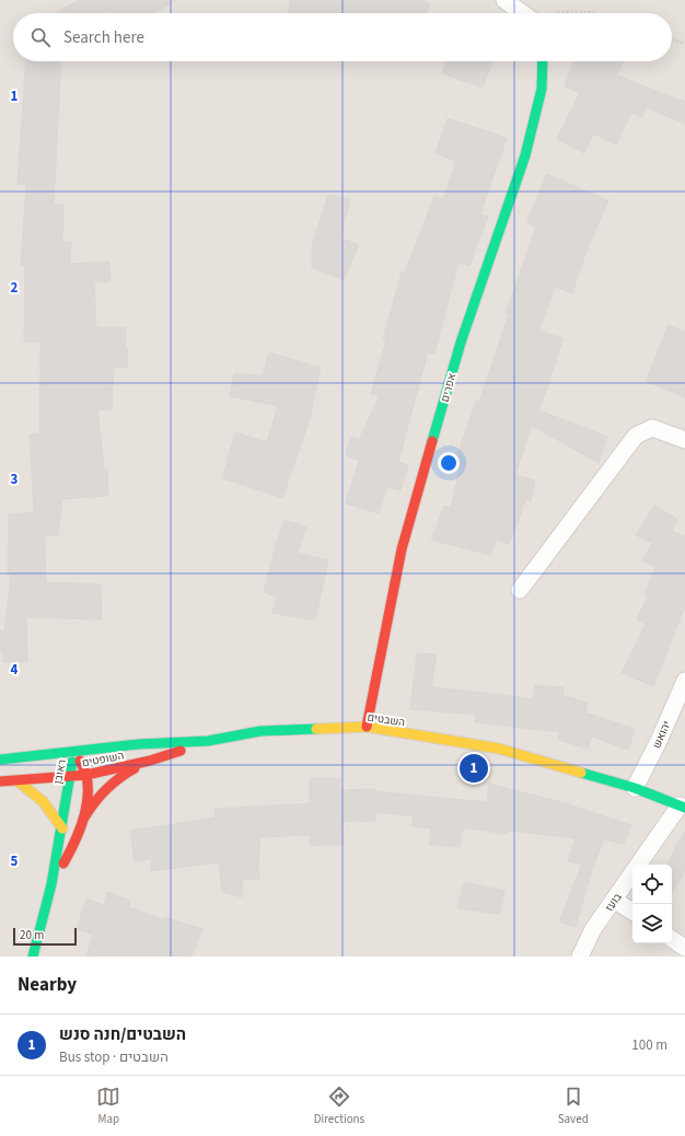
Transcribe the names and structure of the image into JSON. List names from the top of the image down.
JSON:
{
  "streets": {
    "street": [
      "אפרים",
      "השבטים",
      "יהואש",
      "השופטים",
      "ראובן",
      "בועז"
    ]
  },
  "crossings": [
    ["אפרים", "השבטים"],
    ["השבטים", "יהואש"],
    ["השבטים", "השופטים"],
    ["השבטים", "ראובן"],
    ["השבטים", "בועז"],
    ["השופטים", "ראובן"]
  ],
  "scale_bar": "20 m",
  "page": {
    "search": "Search here",
    "pins": "1",
    "scale": "20 m",
    "heading": "Nearby",
    "list": [
      {
        "mark": "1",
        "name": "השבטים/חנה סנש",
        "note": "Bus stop · השבטים",
        "value": "100 m"
      }
    ],
    "nav": ["Map", "Directions", "Saved"]
  },
  "grid": {
    "rows": [
      "1",
      "2",
      "3",
      "4",
      "5"
    ]
  }
}
